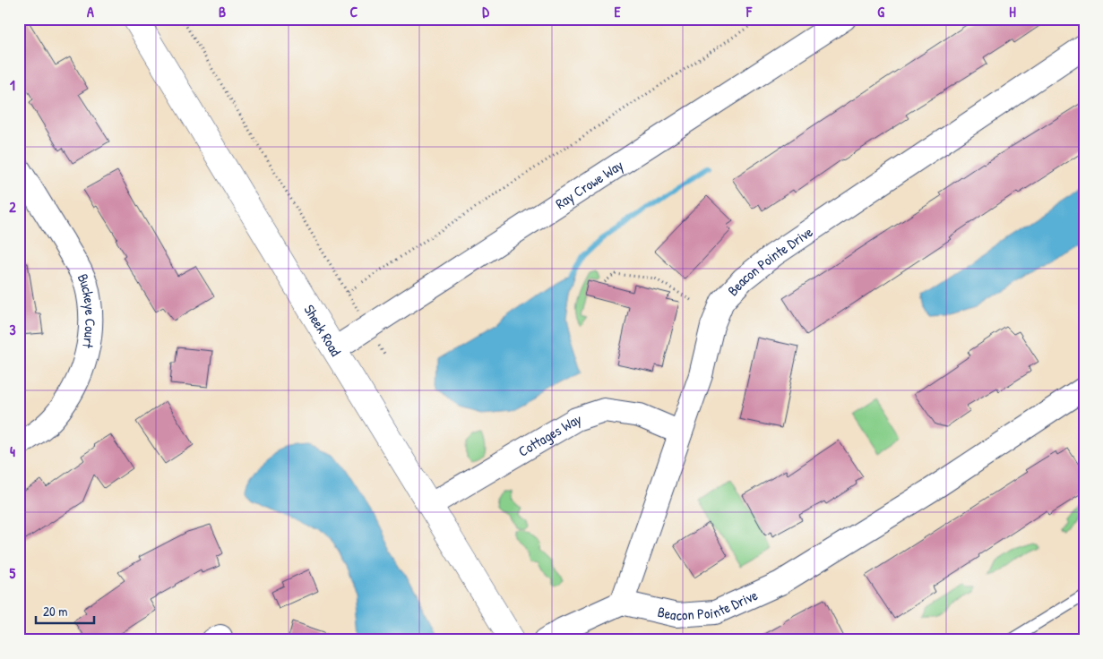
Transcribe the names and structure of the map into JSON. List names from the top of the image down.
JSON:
{
  "streets": {
    "street": [
      "Ray Crowe Way",
      "Beacon Pointe Drive",
      "Buckeye Court",
      "Sheek Road",
      "Cottages Way"
    ]
  },
  "crossings": [
    ["Ray Crowe Way", "Sheek Road"],
    ["Beacon Pointe Drive", "Cottages Way"],
    ["Sheek Road", "Cottages Way"]
  ],
  "scale_bar": "20 m",
  "grid": {
    "columns": [
      "A",
      "B",
      "C",
      "D",
      "E",
      "F",
      "G",
      "H"
    ],
    "rows": [
      "1",
      "2",
      "3",
      "4",
      "5"
    ]
  }
}
